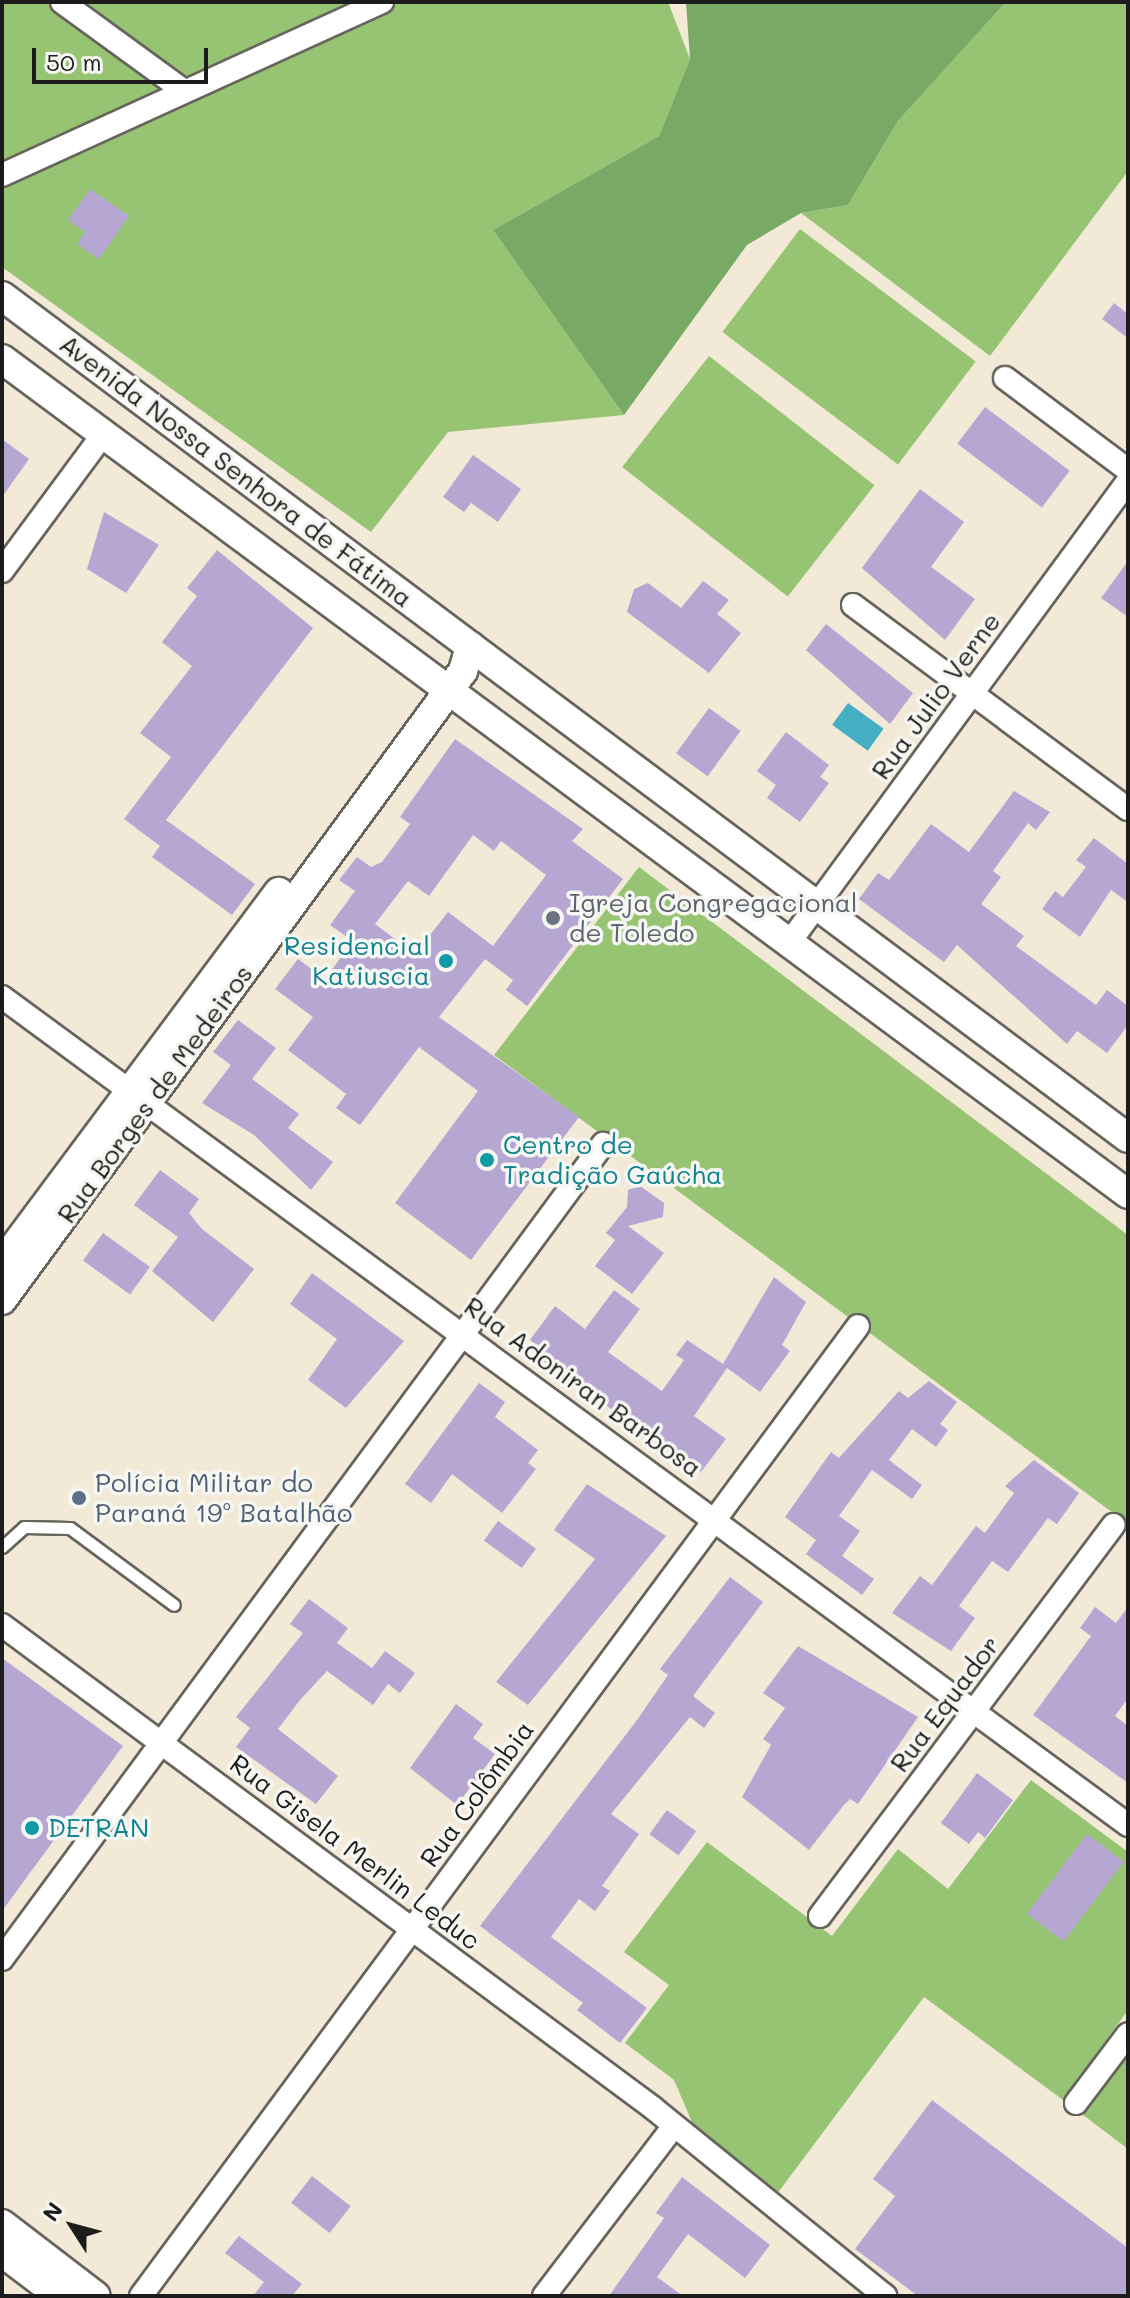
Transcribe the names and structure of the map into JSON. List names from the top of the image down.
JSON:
{
  "streets": {
    "street": [
      "Avenida Nossa Senhora de Fátima",
      "Rua Julio Verne",
      "Rua Borges de Medeiros",
      "Rua Adoniran Barbosa",
      "Rua Equador",
      "Rua Colômbia",
      "Rua Gisela Merlin Leduc"
    ]
  },
  "crossings": [
    ["Avenida Nossa Senhora de Fátima", "Rua Julio Verne"],
    ["Avenida Nossa Senhora de Fátima", "Rua Borges de Medeiros"],
    ["Rua Borges de Medeiros", "Rua Adoniran Barbosa"],
    ["Rua Adoniran Barbosa", "Rua Equador"],
    ["Rua Adoniran Barbosa", "Rua Colômbia"],
    ["Rua Colômbia", "Rua Gisela Merlin Leduc"]
  ],
  "places": [
    "Igreja Congregacional de Toledo",
    "Residencial Katiuscia",
    "Centro de Tradição Gaúcha",
    "Polícia Militar do Paraná 19º Batalhão",
    "DETRAN"
  ],
  "scale_bar": "50 m",
  "north": "top left"
}
